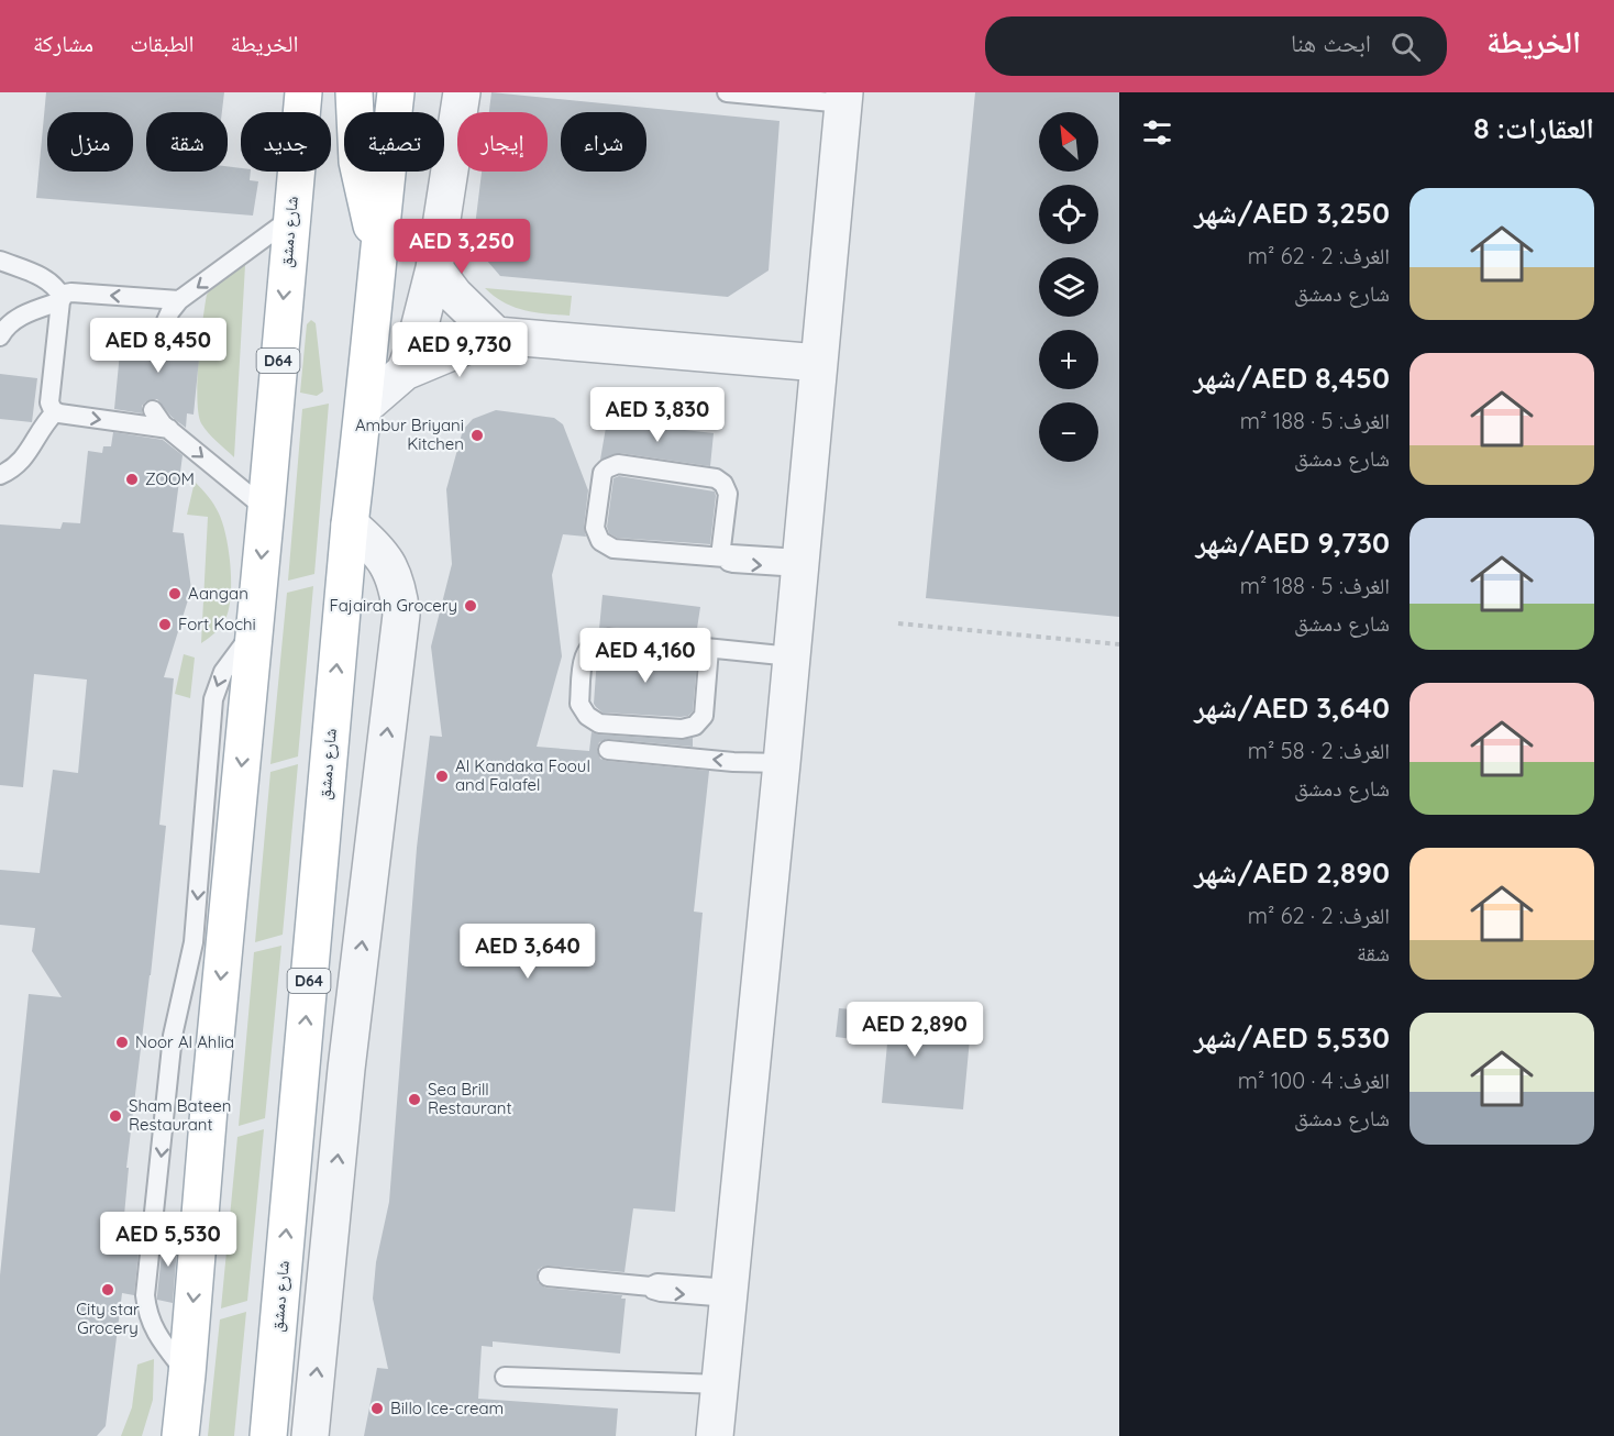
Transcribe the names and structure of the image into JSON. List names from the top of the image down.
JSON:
{
  "streets": {
    "main road": ["شارع دمشق", "D64"]
  },
  "places": [
    "Ambur Briyani Kitchen",
    "ZOOM",
    "Aangan",
    "Fajairah Grocery",
    "Fort Kochi",
    "Al Kandaka Fooul and Falafel",
    "Noor Al Ahlia",
    "Sea Brill Restaurant",
    "Sham Bateen Restaurant",
    "City star Grocery",
    "Billo Ice-cream"
  ],
  "north": "top left",
  "page": {
    "header": "الخريطة",
    "search": "ابحث هنا",
    "nav": ["الخريطة", "الطبقات", "مشاركة"],
    "heading": "العقارات: 8",
    "map_buttons": ["+", "−"],
    "chip": [
      "شراء",
      "إيجار",
      "تصفية",
      "جديد",
      "شقة",
      "منزل"
    ],
    "list": [
      {
        "name": "AED 3,250/شهر",
        "note": "الغرف: 2 · 62 m² · شارع دمشق"
      },
      {
        "name": "AED 8,450/شهر",
        "note": "الغرف: 5 · 188 m² · شارع دمشق"
      },
      {
        "name": "AED 9,730/شهر",
        "note": "الغرف: 5 · 188 m² · شارع دمشق"
      },
      {
        "name": "AED 3,640/شهر",
        "note": "الغرف: 2 · 58 m² · شارع دمشق"
      },
      {
        "name": "AED 2,890/شهر",
        "note": "الغرف: 2 · 62 m² · شقة"
      },
      {
        "name": "AED 5,530/شهر",
        "note": "الغرف: 4 · 100 m² · شارع دمشق"
      }
    ],
    "price": [
      "AED 3,250",
      "AED 8,450",
      "AED 9,730",
      "AED 3,830",
      "AED 4,160",
      "AED 3,640",
      "AED 2,890",
      "AED 5,530"
    ]
  }
}
